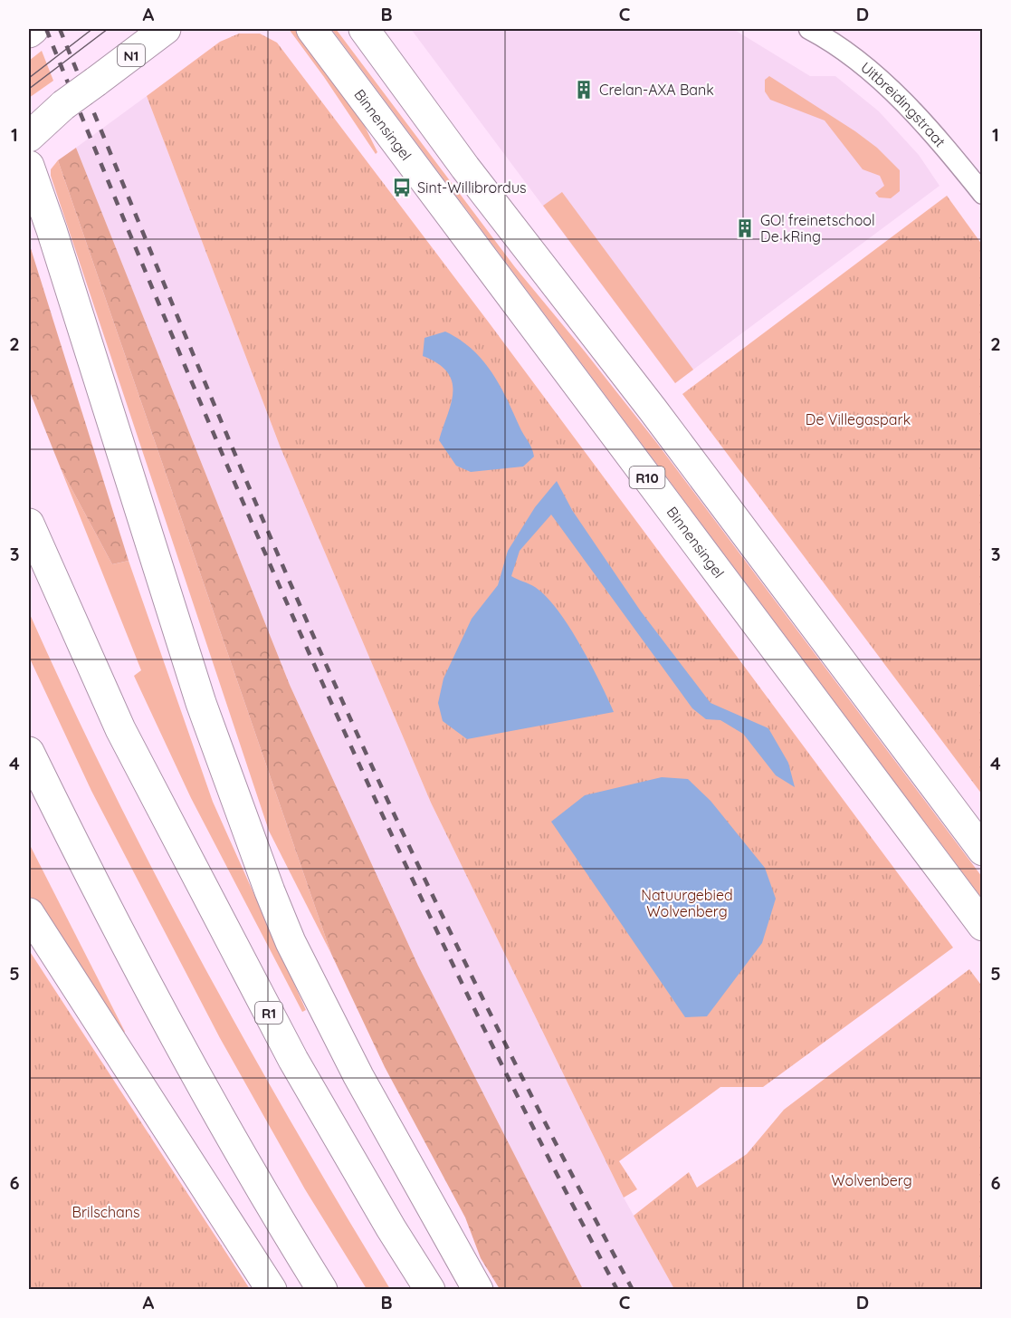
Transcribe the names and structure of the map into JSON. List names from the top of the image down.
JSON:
{
  "streets": {
    "main road": [
      "N1",
      "Binnensingel",
      "R10",
      "R1"
    ],
    "street": ["Uitbreidingstraat"]
  },
  "parks": [
    "De Villegaspark",
    "Natuurgebied Wolvenberg",
    "Wolvenberg",
    "Brilschans"
  ],
  "places": {
    "building": ["Crelan-AXA Bank", "GO! freinetschool De kRing"],
    "bus stop": ["Sint-Willibrordus"]
  },
  "grid": {
    "columns": [
      "A",
      "B",
      "C",
      "D"
    ],
    "rows": [
      "1",
      "2",
      "3",
      "4",
      "5",
      "6"
    ]
  }
}
